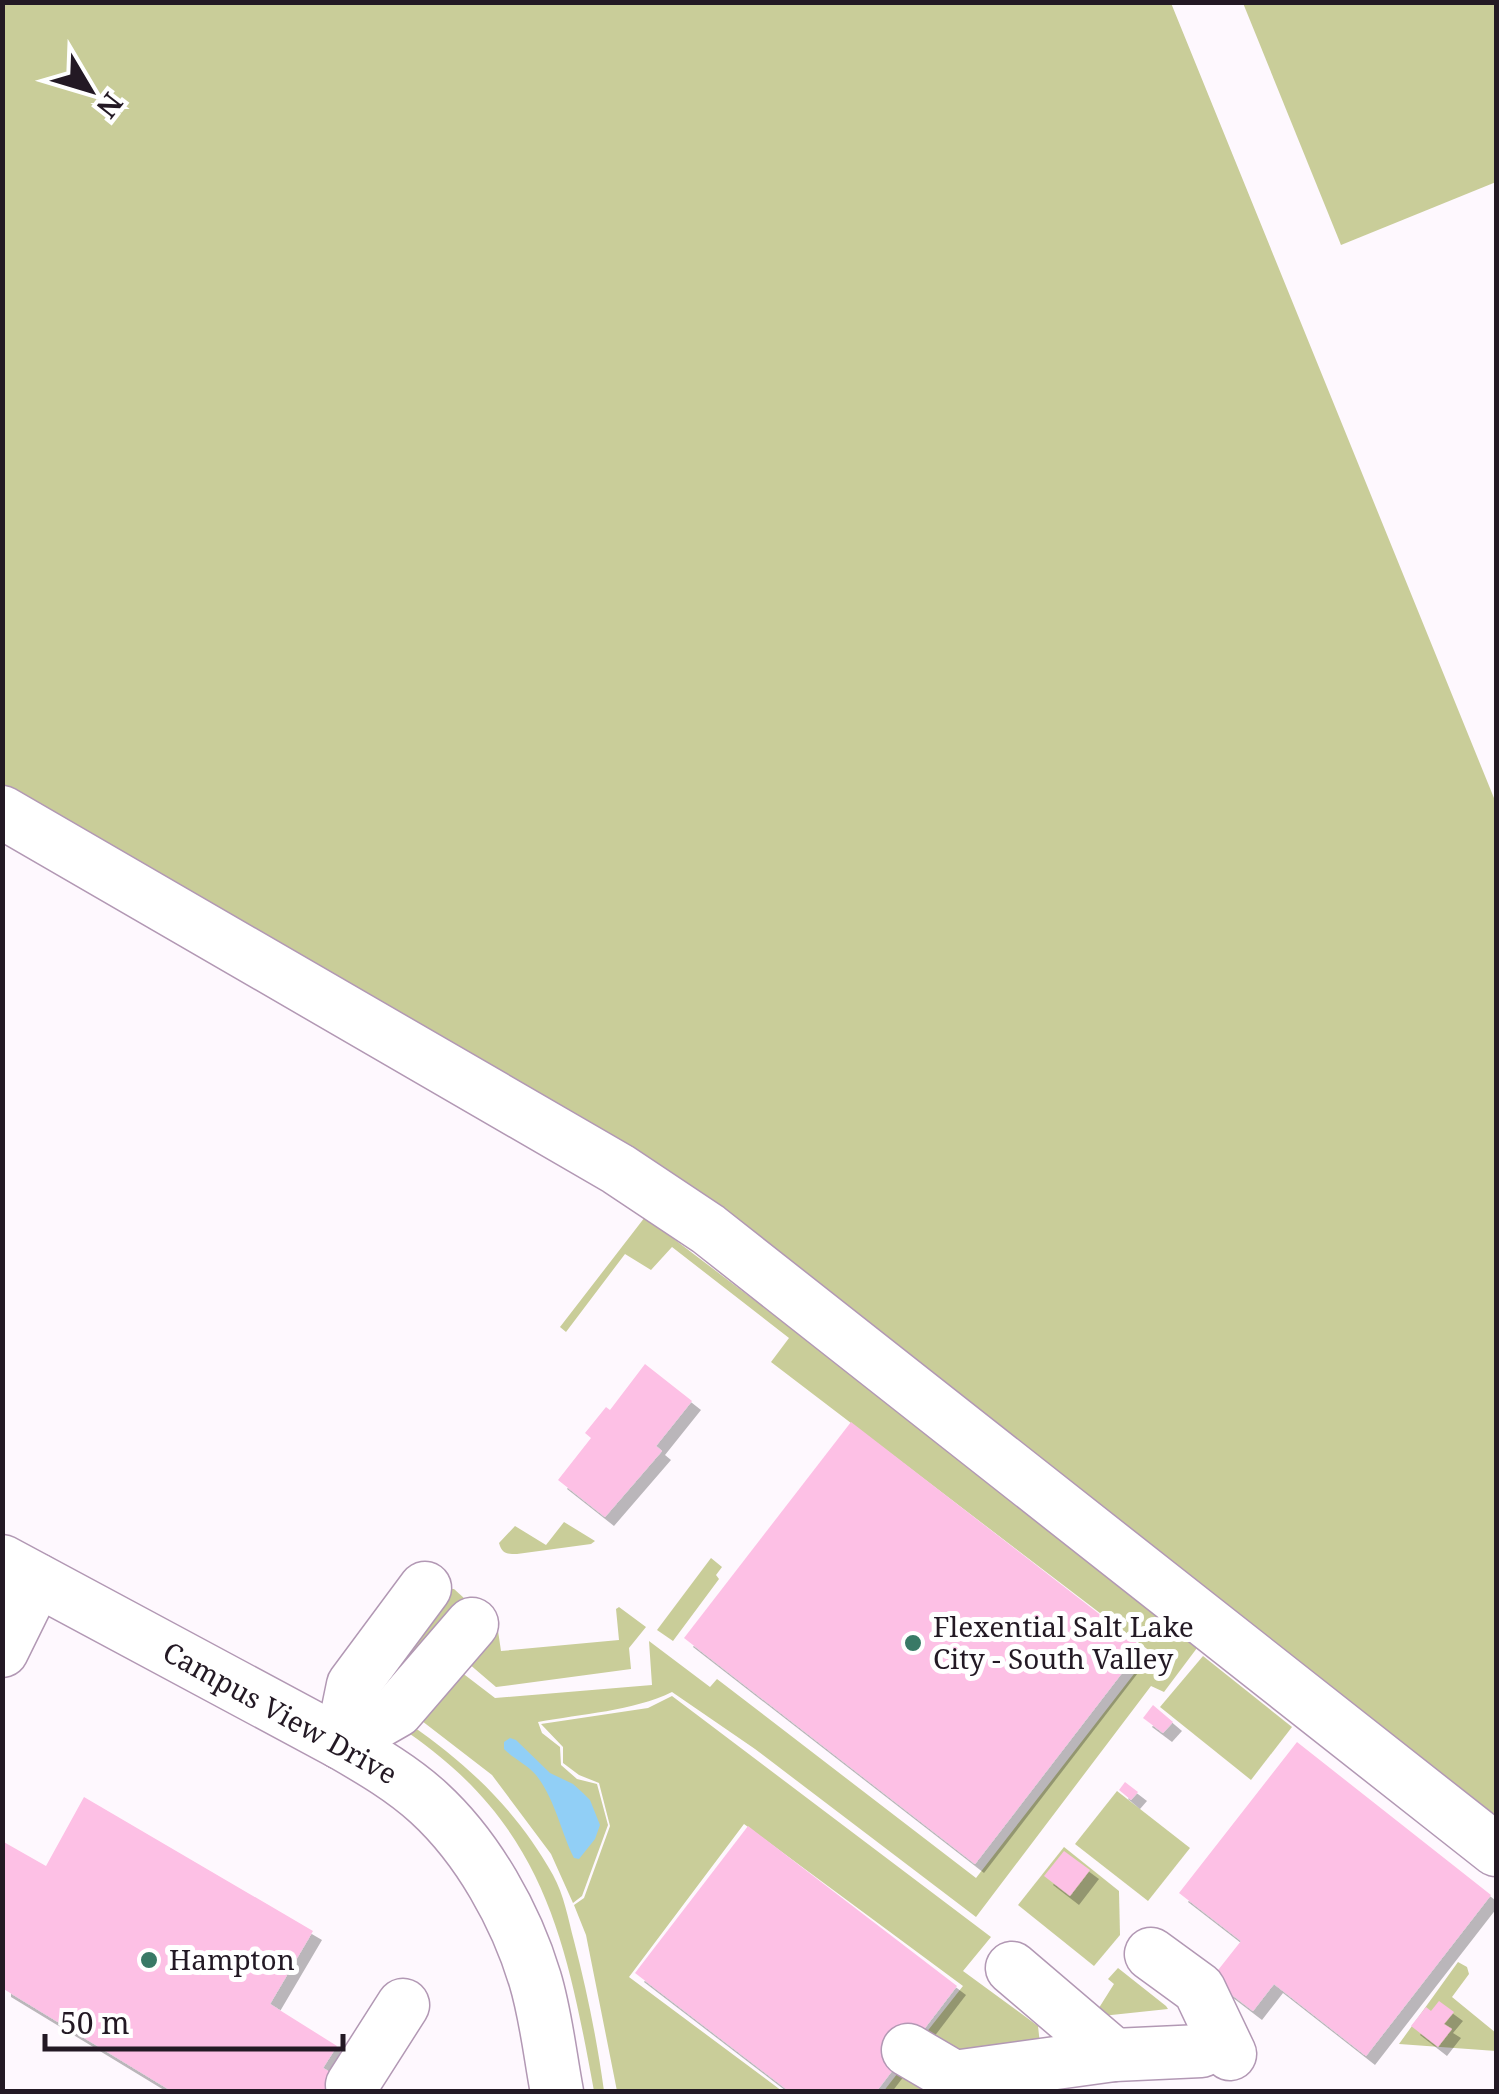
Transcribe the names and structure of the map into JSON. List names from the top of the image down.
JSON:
{
  "streets": {
    "street": ["Campus View Drive"]
  },
  "places": ["Flexential Salt Lake City - South Valley", "Hampton"],
  "scale_bar": "50 m",
  "north": "bottom right"
}
